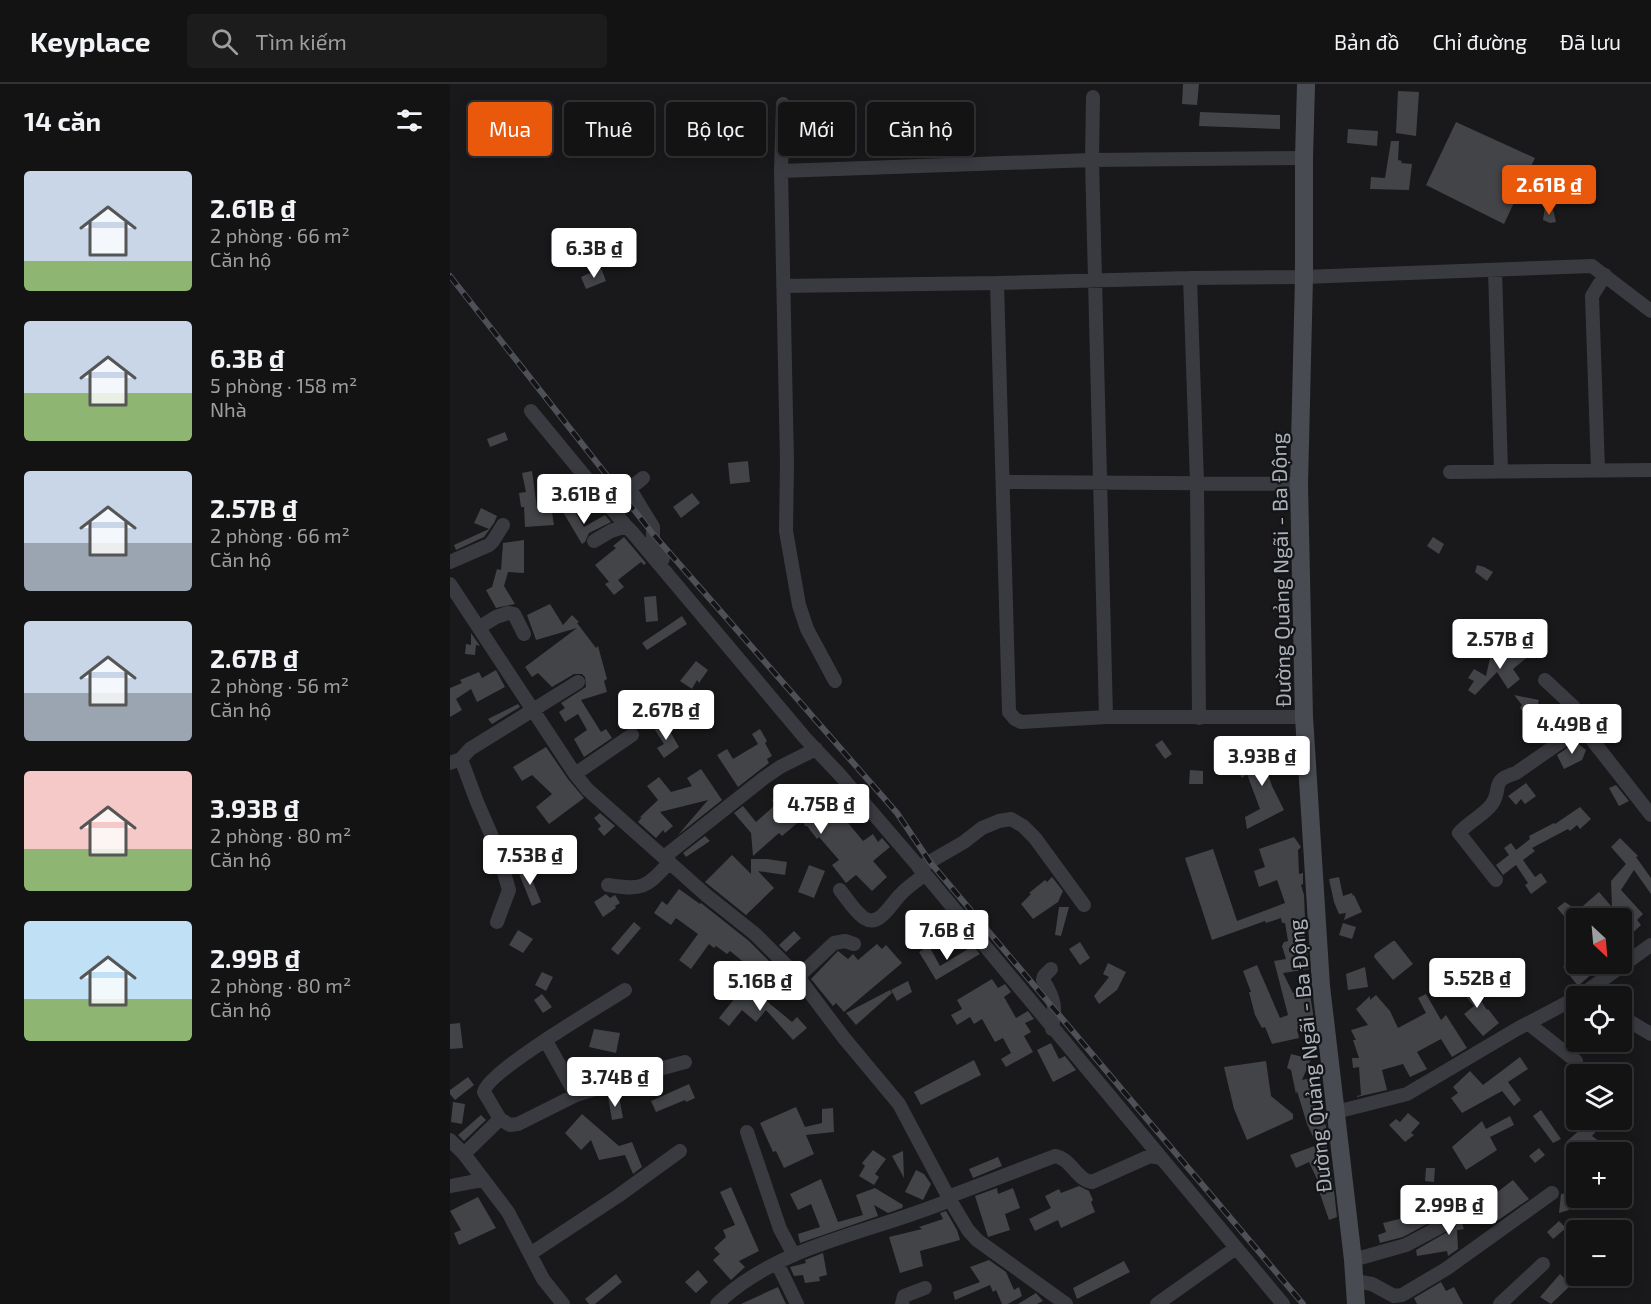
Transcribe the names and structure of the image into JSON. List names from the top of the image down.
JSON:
{
  "streets": {
    "main road": ["Đường Quảng Ngãi - Ba Động"]
  },
  "north": "bottom right",
  "page": {
    "header": "Keyplace",
    "search": "Tìm kiếm",
    "nav": ["Bản đồ", "Chỉ đường", "Đã lưu"],
    "heading": "14 căn",
    "chip": [
      "Mua",
      "Thuê",
      "Bộ lọc",
      "Mới",
      "Căn hộ"
    ],
    "list": [
      {
        "name": "2.61B ₫",
        "note": "2 phòng · 66 m² · Căn hộ"
      },
      {
        "name": "6.3B ₫",
        "note": "5 phòng · 158 m² · Nhà"
      },
      {
        "name": "2.57B ₫",
        "note": "2 phòng · 66 m² · Căn hộ"
      },
      {
        "name": "2.67B ₫",
        "note": "2 phòng · 56 m² · Căn hộ"
      },
      {
        "name": "3.93B ₫",
        "note": "2 phòng · 80 m² · Căn hộ"
      },
      {
        "name": "2.99B ₫",
        "note": "2 phòng · 80 m² · Căn hộ"
      }
    ],
    "price": [
      "2.61B ₫",
      "6.3B ₫",
      "3.61B ₫",
      "2.57B ₫",
      "2.67B ₫",
      "4.49B ₫",
      "3.93B ₫",
      "4.75B ₫",
      "7.53B ₫",
      "7.6B ₫",
      "5.52B ₫",
      "5.16B ₫",
      "3.74B ₫",
      "2.99B ₫"
    ],
    "map_buttons": ["+", "−"]
  }
}
